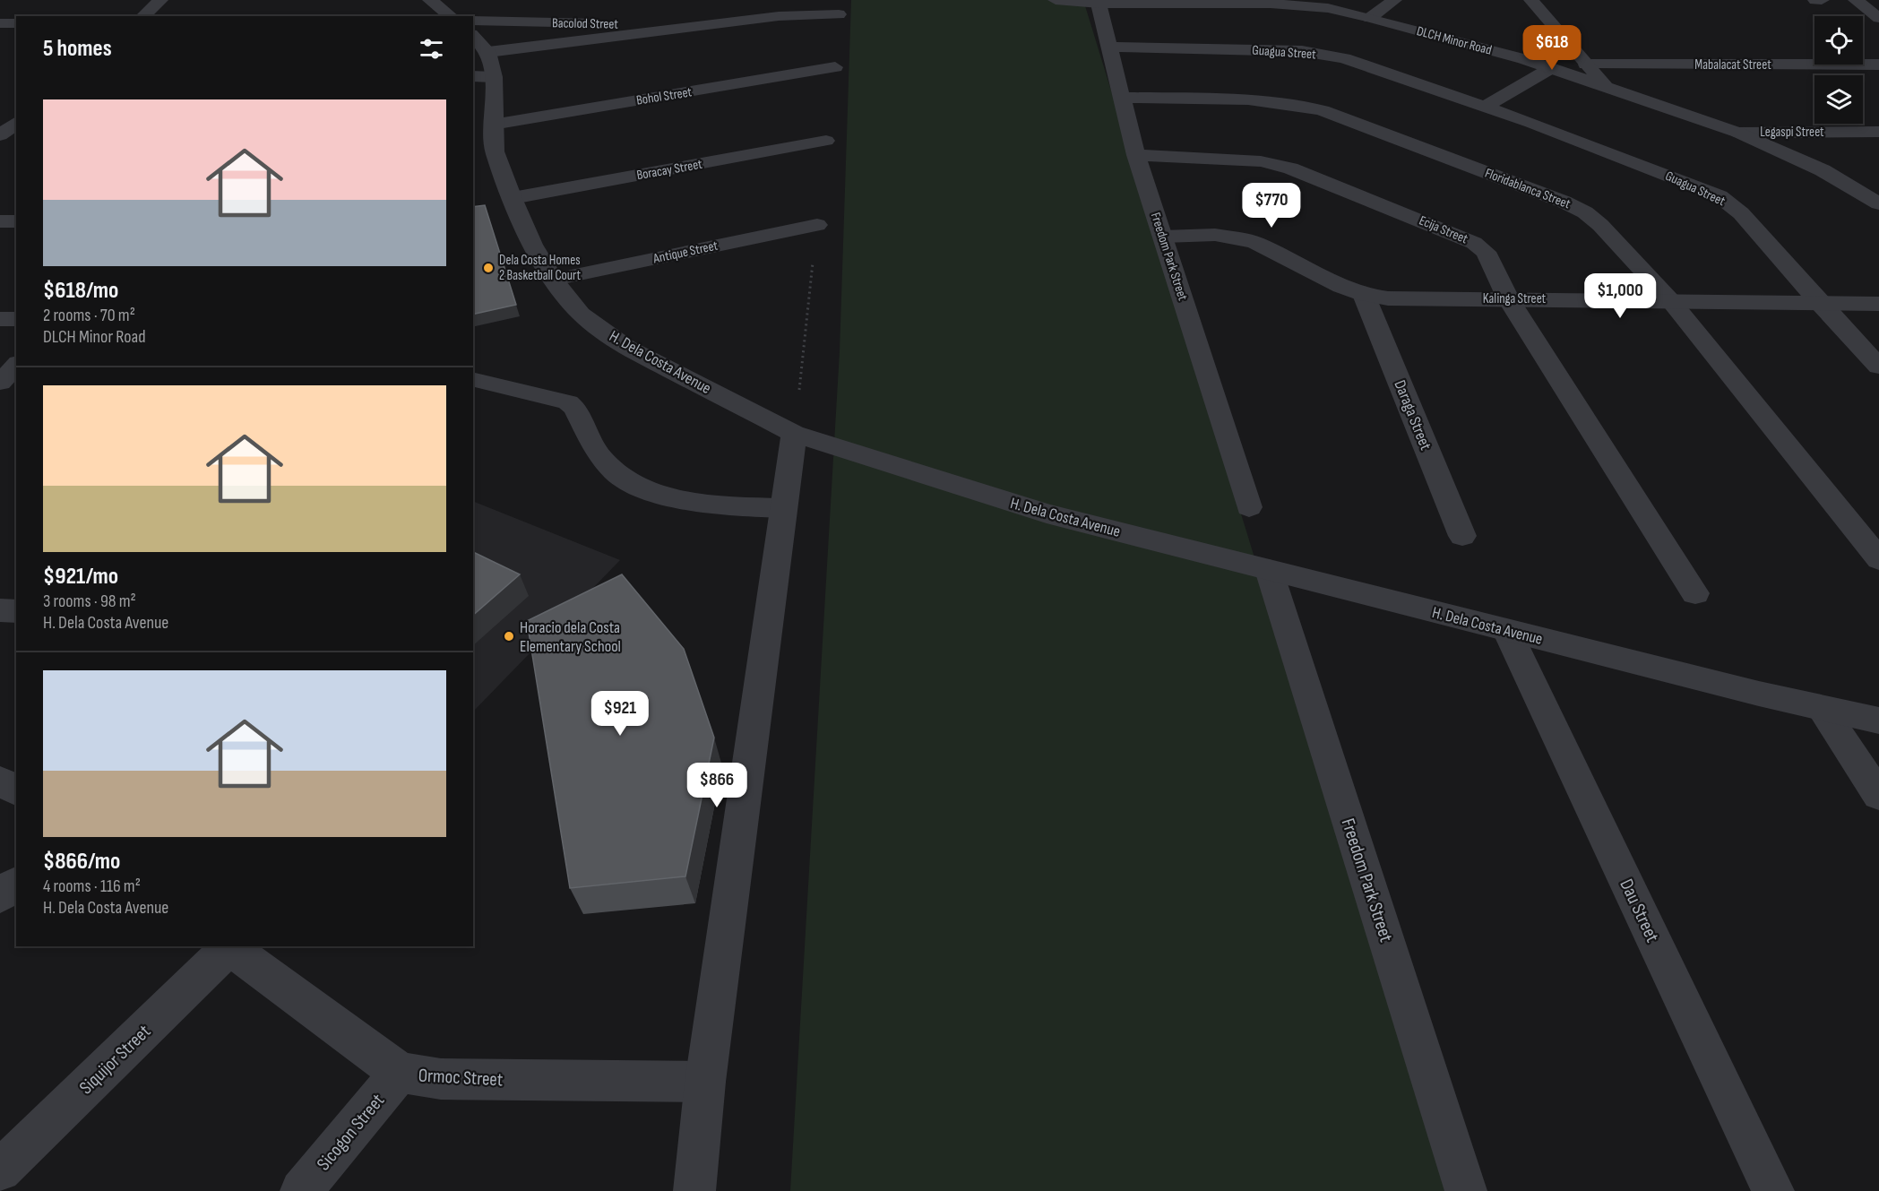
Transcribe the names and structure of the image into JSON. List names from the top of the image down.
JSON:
{
  "streets": {
    "street": [
      "Bacolod Street",
      "DLCH Minor Road",
      "Guagua Street",
      "Mabalacat Street",
      "Bohol Street",
      "Legaspi Street",
      "Boracay Street",
      "Floridablanca Street",
      "Ecija Street",
      "Antique Street",
      "Freedom Park Street",
      "Kalinga Street",
      "H. Dela Costa Avenue",
      "Daraga Street",
      "Dau Street",
      "Siquijor Street",
      "Ormoc Street",
      "Sicogon Street"
    ]
  },
  "crossings": [
    ["Bacolod Street", "H. Dela Costa Avenue"],
    ["DLCH Minor Road", "Legaspi Street"],
    ["DLCH Minor Road", "Freedom Park Street"],
    ["Guagua Street", "Freedom Park Street"],
    ["Guagua Street", "Kalinga Street"],
    ["Bohol Street", "H. Dela Costa Avenue"],
    ["Boracay Street", "H. Dela Costa Avenue"],
    ["Floridablanca Street", "Freedom Park Street"],
    ["Floridablanca Street", "Kalinga Street"],
    ["Ecija Street", "Freedom Park Street"],
    ["Ecija Street", "Kalinga Street"],
    ["Antique Street", "H. Dela Costa Avenue"],
    ["Freedom Park Street", "Kalinga Street"],
    ["Freedom Park Street", "H. Dela Costa Avenue"],
    ["Kalinga Street", "Daraga Street"],
    ["H. Dela Costa Avenue", "Dau Street"],
    ["Siquijor Street", "Ormoc Street"],
    ["Ormoc Street", "Sicogon Street"]
  ],
  "places": ["Dela Costa Homes 2 Basketball Court", "Horacio dela Costa Elementary School"],
  "page": {
    "heading": "5 homes",
    "price": [
      "$618",
      "$770",
      "$1,000",
      "$921",
      "$866"
    ],
    "list": [
      {
        "name": "$618/mo",
        "note": "2 rooms · 70 m² · DLCH Minor Road"
      },
      {
        "name": "$921/mo",
        "note": "3 rooms · 98 m² · H. Dela Costa Avenue"
      },
      {
        "name": "$866/mo",
        "note": "4 rooms · 116 m² · H. Dela Costa Avenue"
      }
    ]
  }
}
